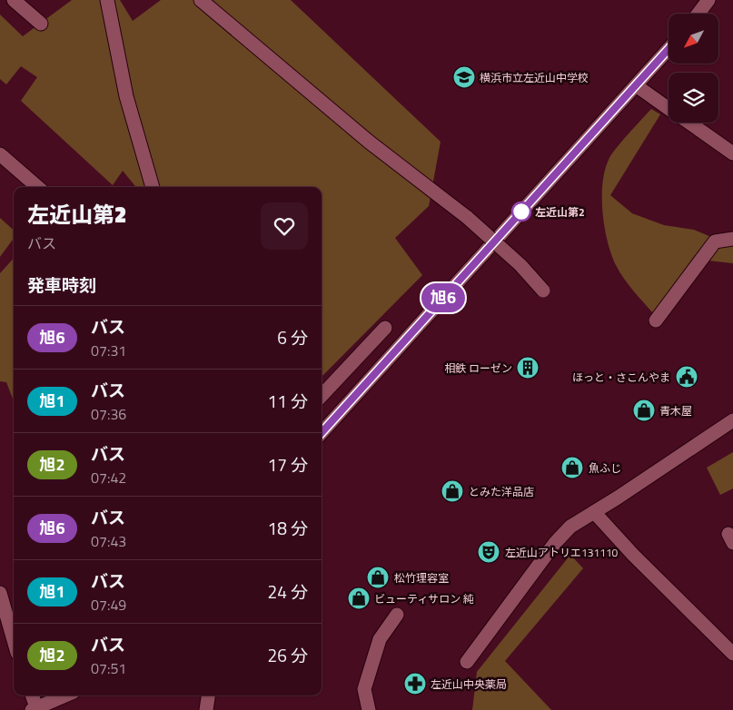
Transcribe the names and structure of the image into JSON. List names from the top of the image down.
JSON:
{
  "places": {
    "school or university": ["横浜市立左近山中学校"],
    "other": ["左近山第2"],
    "building": ["相鉄 ローゼン"],
    "public building": ["ほっと・さこんやま"],
    "shop": [
      "青木屋",
      "魚ふじ",
      "とみた洋品店",
      "松竹理容室",
      "ビューティサロン 純"
    ],
    "theatre": ["左近山アトリエ131110"],
    "pharmacy": ["左近山中央薬局"]
  },
  "lines": ["bus line 旭6"],
  "north": "bottom left",
  "page": {
    "on_map": "旭6",
    "heading": [
      ["左近山第2", "バス"],
      "発車時刻"
    ],
    "list": [
      {
        "mark": "旭6",
        "name": "バス",
        "note": "07:31",
        "value": "6 分"
      },
      {
        "mark": "旭1",
        "name": "バス",
        "note": "07:36",
        "value": "11 分"
      },
      {
        "mark": "旭2",
        "name": "バス",
        "note": "07:42",
        "value": "17 分"
      },
      {
        "mark": "旭6",
        "name": "バス",
        "note": "07:43",
        "value": "18 分"
      },
      {
        "mark": "旭1",
        "name": "バス",
        "note": "07:49",
        "value": "24 分"
      },
      {
        "mark": "旭2",
        "name": "バス",
        "note": "07:51",
        "value": "26 分"
      }
    ]
  }
}
